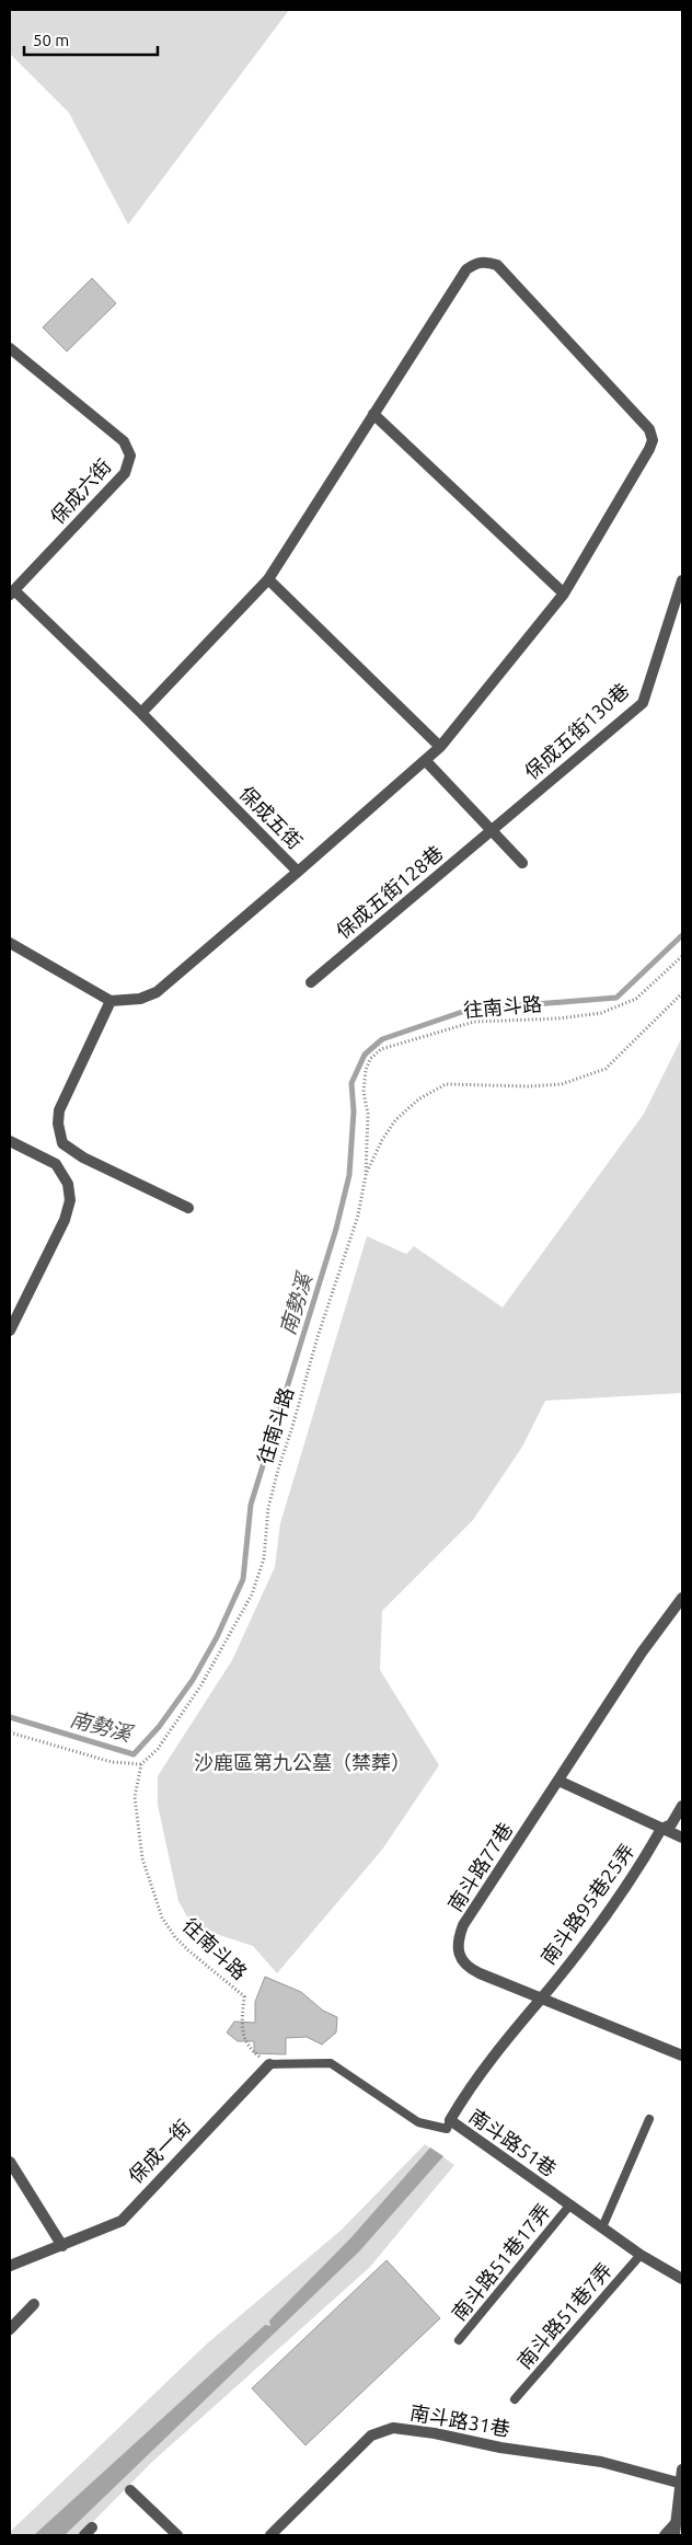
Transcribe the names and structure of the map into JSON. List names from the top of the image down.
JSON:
{
  "streets": {
    "street": [
      "保成六街",
      "保成五街130巷",
      "保成五街",
      "保成五街128巷",
      "南斗路77巷",
      "南斗路95巷25弄",
      "南斗路51巷",
      "保成一街",
      "南斗路31巷"
    ],
    "lane": ["南斗路51巷17弄", "南斗路51巷7弄"],
    "path": ["往南斗路"]
  },
  "crossings": [
    ["保成六街", "保成五街"],
    ["保成五街130巷", "保成五街128巷"],
    ["往南斗路", "保成一街"],
    ["南斗路77巷", "南斗路95巷25弄"],
    ["南斗路77巷", "南斗路51巷"],
    ["南斗路95巷25弄", "南斗路51巷"],
    ["南斗路51巷", "南斗路51巷17弄"],
    ["南斗路51巷", "南斗路51巷7弄"]
  ],
  "water": ["南勢溪"],
  "parks": ["沙鹿區第九公墓（禁葬）"],
  "scale_bar": "50 m"
}
